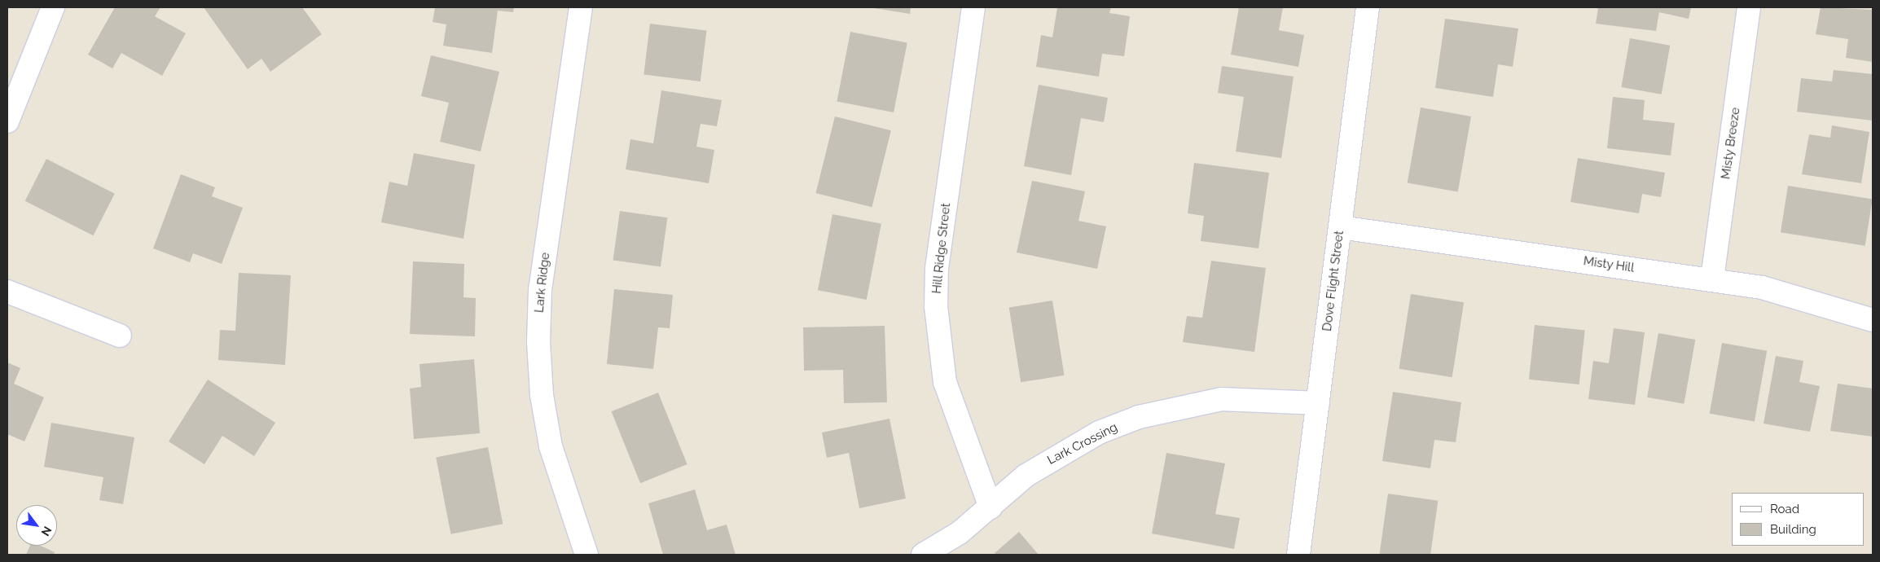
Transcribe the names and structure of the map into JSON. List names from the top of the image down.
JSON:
{
  "streets": {
    "street": [
      "Misty Breeze",
      "Hill Ridge Street",
      "Misty Hill",
      "Dove Flight Street",
      "Lark Ridge",
      "Lark Crossing"
    ]
  },
  "crossings": [
    ["Misty Breeze", "Misty Hill"],
    ["Hill Ridge Street", "Lark Crossing"],
    ["Misty Hill", "Dove Flight Street"],
    ["Dove Flight Street", "Lark Crossing"]
  ],
  "legend": ["Road", "Building"],
  "north": "bottom right"
}
